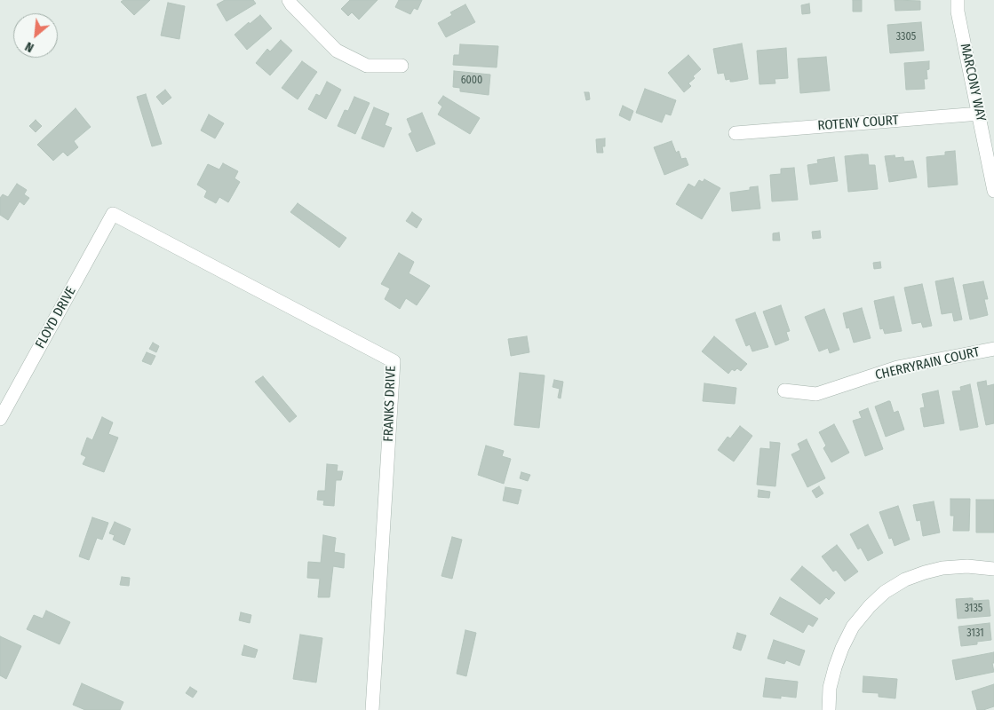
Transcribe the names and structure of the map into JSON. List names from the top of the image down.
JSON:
{
  "streets": {
    "street": [
      "MARCONY WAY",
      "ROTENY COURT",
      "FLOYD DRIVE",
      "CHERRYRAIN COURT",
      "FRANKS DRIVE"
    ]
  },
  "crossings": [
    ["MARCONY WAY", "ROTENY COURT"],
    ["FLOYD DRIVE", "FRANKS DRIVE"]
  ],
  "house_numbers": [
    "3305",
    "6000",
    "3135",
    "3131"
  ],
  "north": "bottom left"
}
